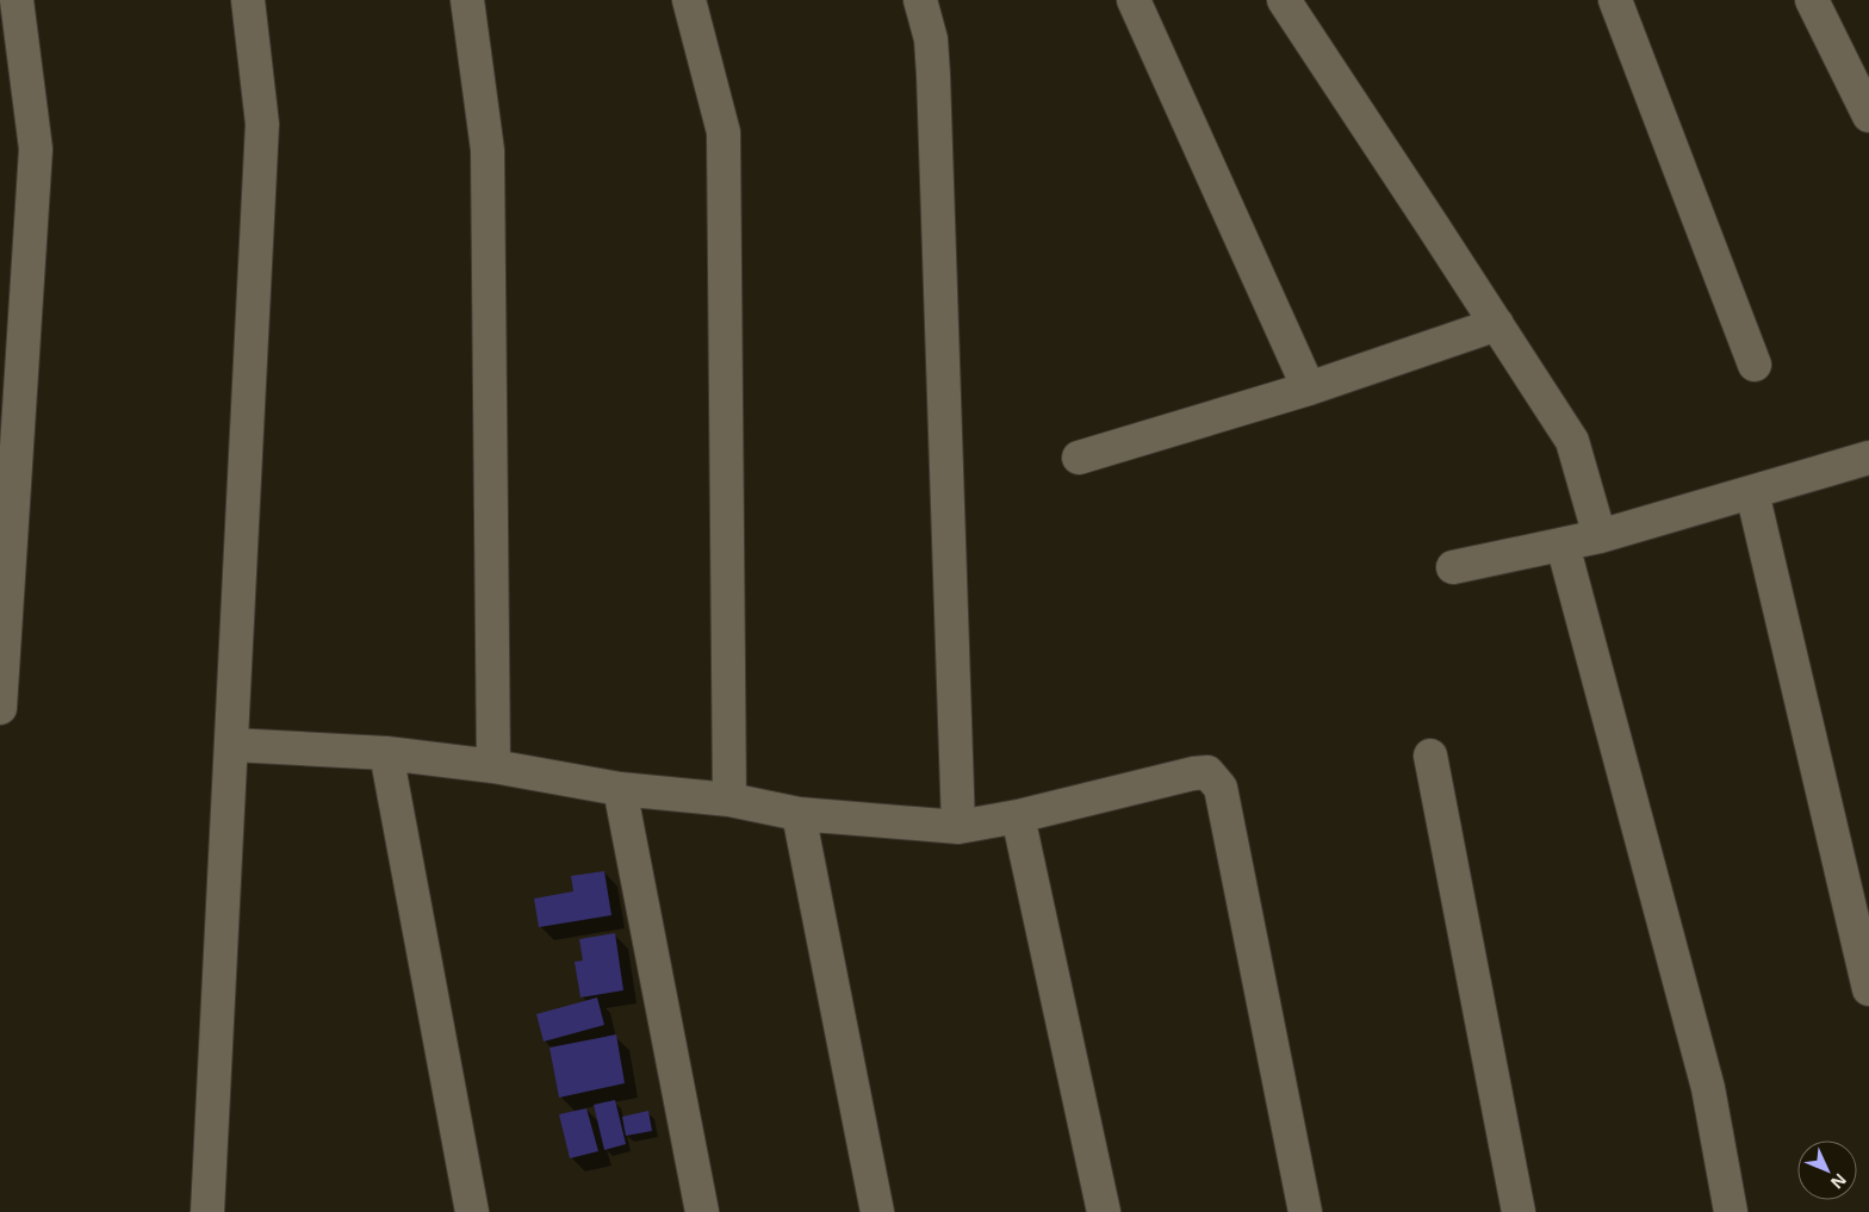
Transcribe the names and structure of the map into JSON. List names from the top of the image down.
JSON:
{
  "north": "bottom right"
}
